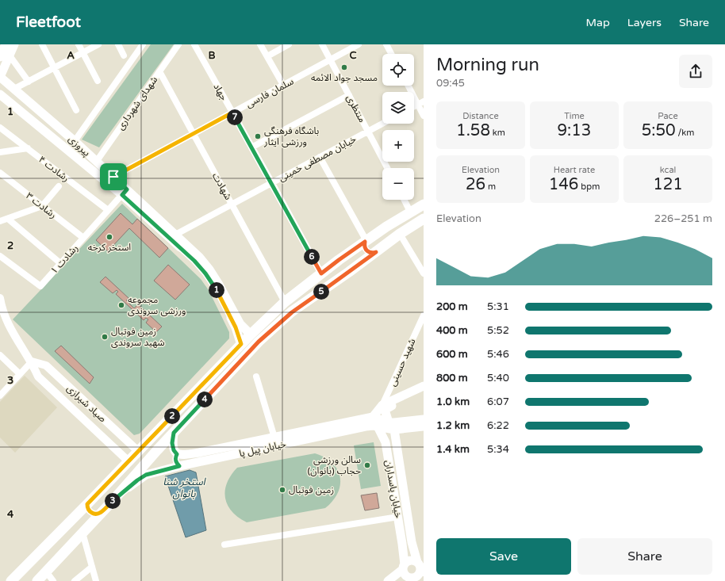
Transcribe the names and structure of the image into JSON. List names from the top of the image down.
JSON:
{
  "streets": {
    "main road": ["پیروزی", "خیابان پیل پا", "خیابان پاسداران"],
    "street": [
      "جهاد",
      "سلمان فارسی",
      "شهدای شهرداری",
      "منتظری",
      "خیابان مصطفی خمینی",
      "رشادت ۴",
      "شهادت",
      "رشادت ۳",
      "رشادت ۱",
      "شهید حسینی",
      "صیاد شیرازی"
    ]
  },
  "crossings": [
    ["جهاد", "سلمان فارسی"],
    ["جهاد", "خیابان مصطفی خمینی"],
    ["سلمان فارسی", "منتظری"],
    ["سلمان فارسی", "پیروزی"],
    ["سلمان فارسی", "شهادت"],
    ["شهدای شهرداری", "پیروزی"],
    ["شهدای شهرداری", "شهادت"],
    ["منتظری", "خیابان مصطفی خمینی"],
    ["پیروزی", "خیابان مصطفی خمینی"],
    ["پیروزی", "رشادت ۱"],
    ["خیابان مصطفی خمینی", "شهادت"],
    ["رشادت ۴", "رشادت ۱"],
    ["رشادت ۳", "رشادت ۱"],
    ["شهید حسینی", "خیابان پاسداران"],
    ["خیابان پیل پا", "خیابان پاسداران"]
  ],
  "water": ["استخر شنا بانوان"],
  "places": [
    "مسجد جواد الائمه",
    "باشگاه فرهنگی ورزشی ایثار",
    "استخر کرخه",
    "مجموعه ورزشی سروندی",
    "زمین فوتبال شهید سروندی",
    "سالن ورزشی حجاب (بانوان)",
    "زمین فوتبال"
  ],
  "page": {
    "header": "Fleetfoot",
    "nav": ["Map", "Layers", "Share"],
    "heading": ["Morning run", "09:45"],
    "map_buttons": ["+", "−"],
    "stats": [
      ["Distance", "1.58 km"],
      ["Time", "9:13"],
      ["Pace", "5:50 /km"],
      ["Elevation", "26 m"],
      ["Heart rate", "146 bpm"],
      ["kcal", "121"]
    ],
    "pins": [
      "7",
      "6",
      "1",
      "5",
      "4",
      "2",
      "3"
    ],
    "chart": ["Elevation", "226–251 m"],
    "list": [
      {
        "name": "200 m",
        "note": "5:31"
      },
      {
        "name": "400 m",
        "note": "5:52"
      },
      {
        "name": "600 m",
        "note": "5:46"
      },
      {
        "name": "800 m",
        "note": "5:40"
      },
      {
        "name": "1.0 km",
        "note": "6:07"
      },
      {
        "name": "1.2 km",
        "note": "6:22"
      },
      {
        "name": "1.4 km",
        "note": "5:34"
      }
    ],
    "buttons": ["Save", "Share"]
  },
  "grid": {
    "columns": ["A", "B", "C"],
    "rows": [
      "1",
      "2",
      "3",
      "4"
    ]
  }
}
